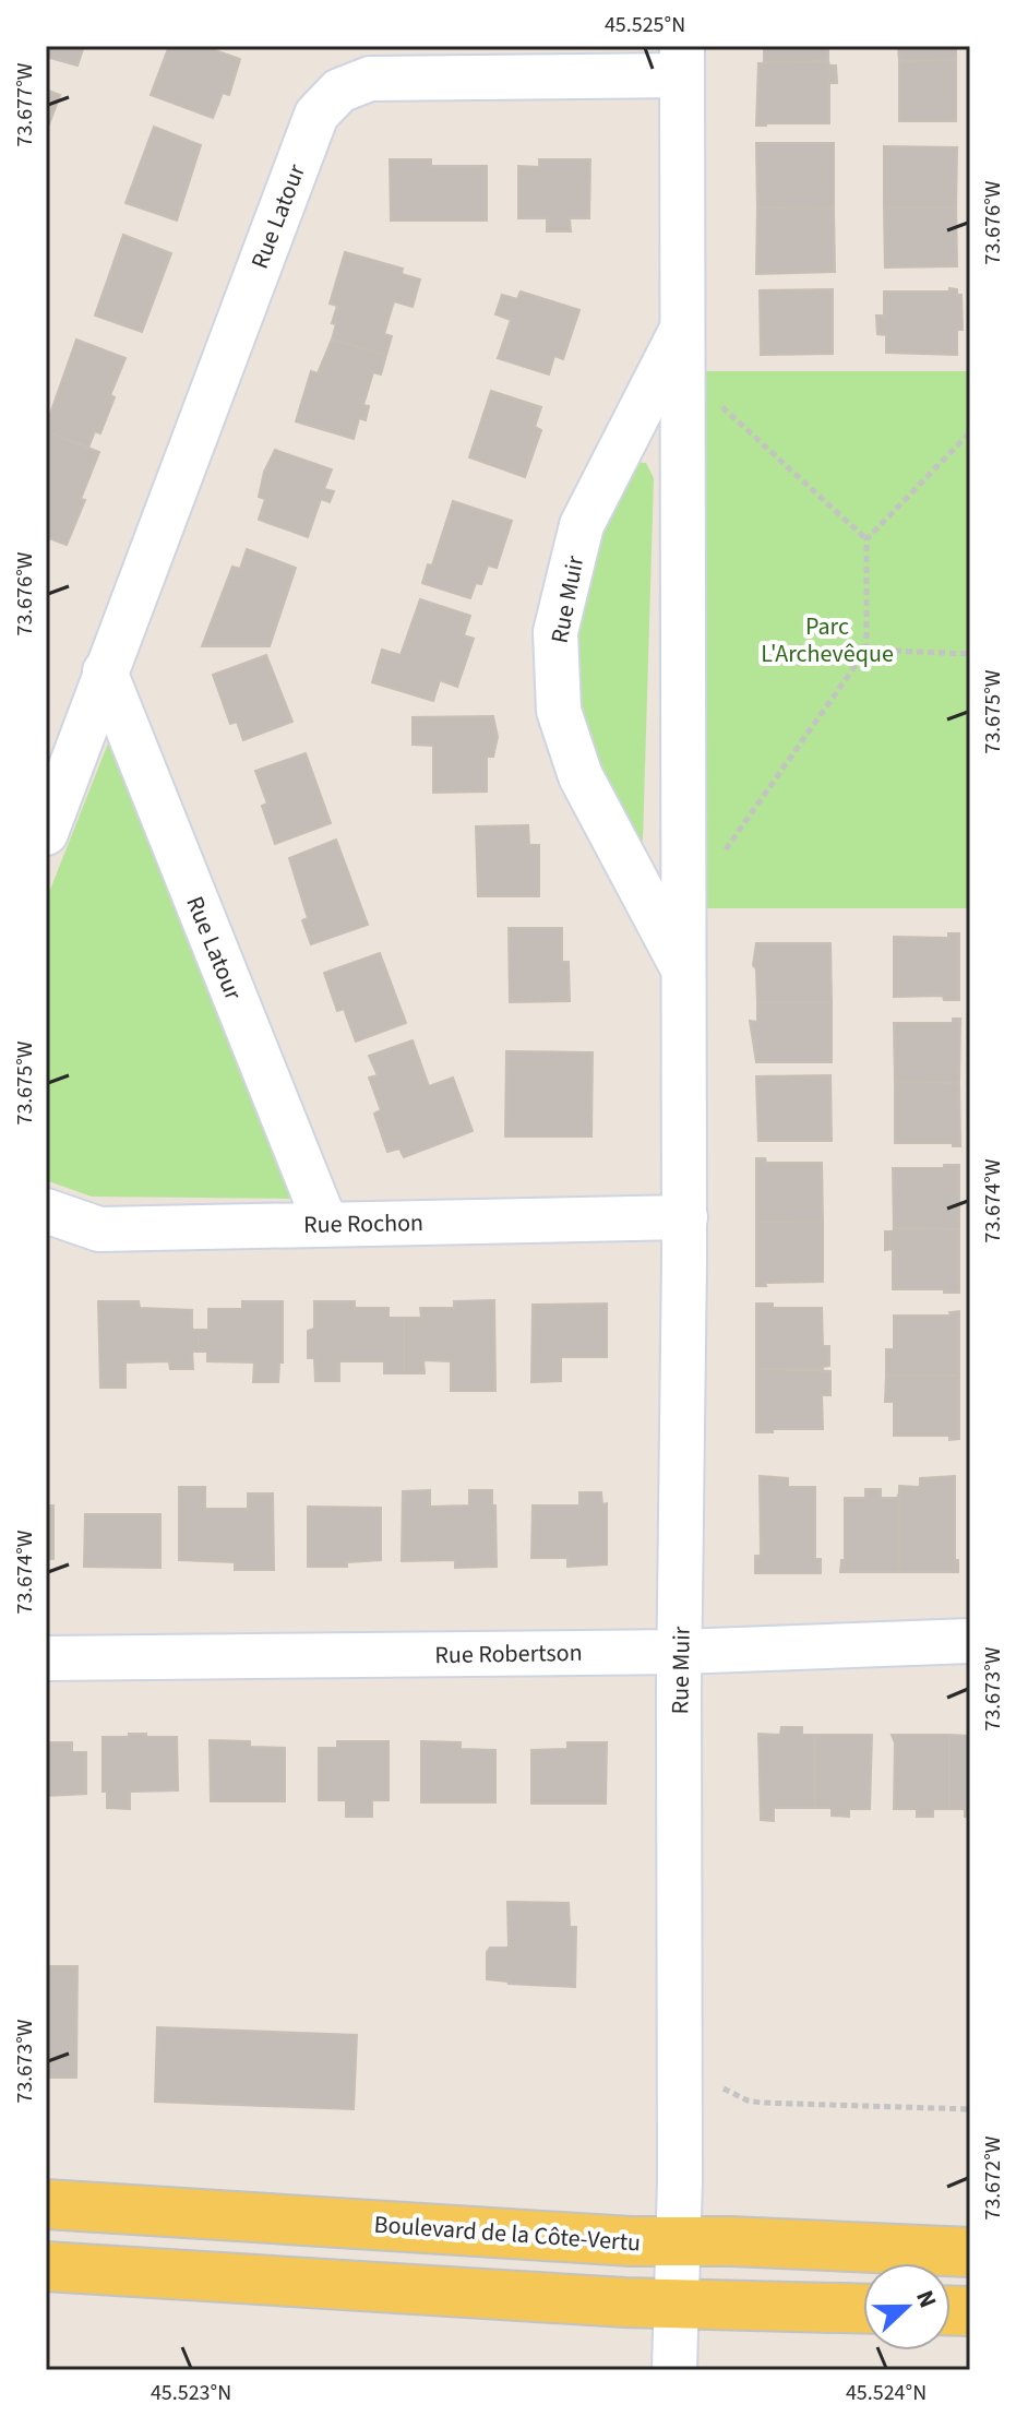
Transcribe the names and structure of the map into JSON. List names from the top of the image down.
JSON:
{
  "streets": {
    "main road": ["Boulevard de la Côte-Vertu"],
    "street": [
      "Rue Latour",
      "Rue Muir",
      "Rue Rochon",
      "Rue Robertson"
    ]
  },
  "crossings": [
    ["Rue Latour", "Rue Muir"],
    ["Rue Latour", "Rue Rochon"],
    ["Rue Muir", "Rue Rochon"],
    ["Rue Muir", "Rue Robertson"],
    ["Rue Muir", "Boulevard de la Côte-Vertu"]
  ],
  "parks": ["Parc L'Archevêque"],
  "north": "right",
  "coordinates": [
    "45.525°N",
    "73.677°W",
    "73.676°W",
    "73.675°W",
    "73.674°W",
    "73.673°W",
    "73.672°W",
    "45.523°N",
    "45.524°N"
  ]
}
